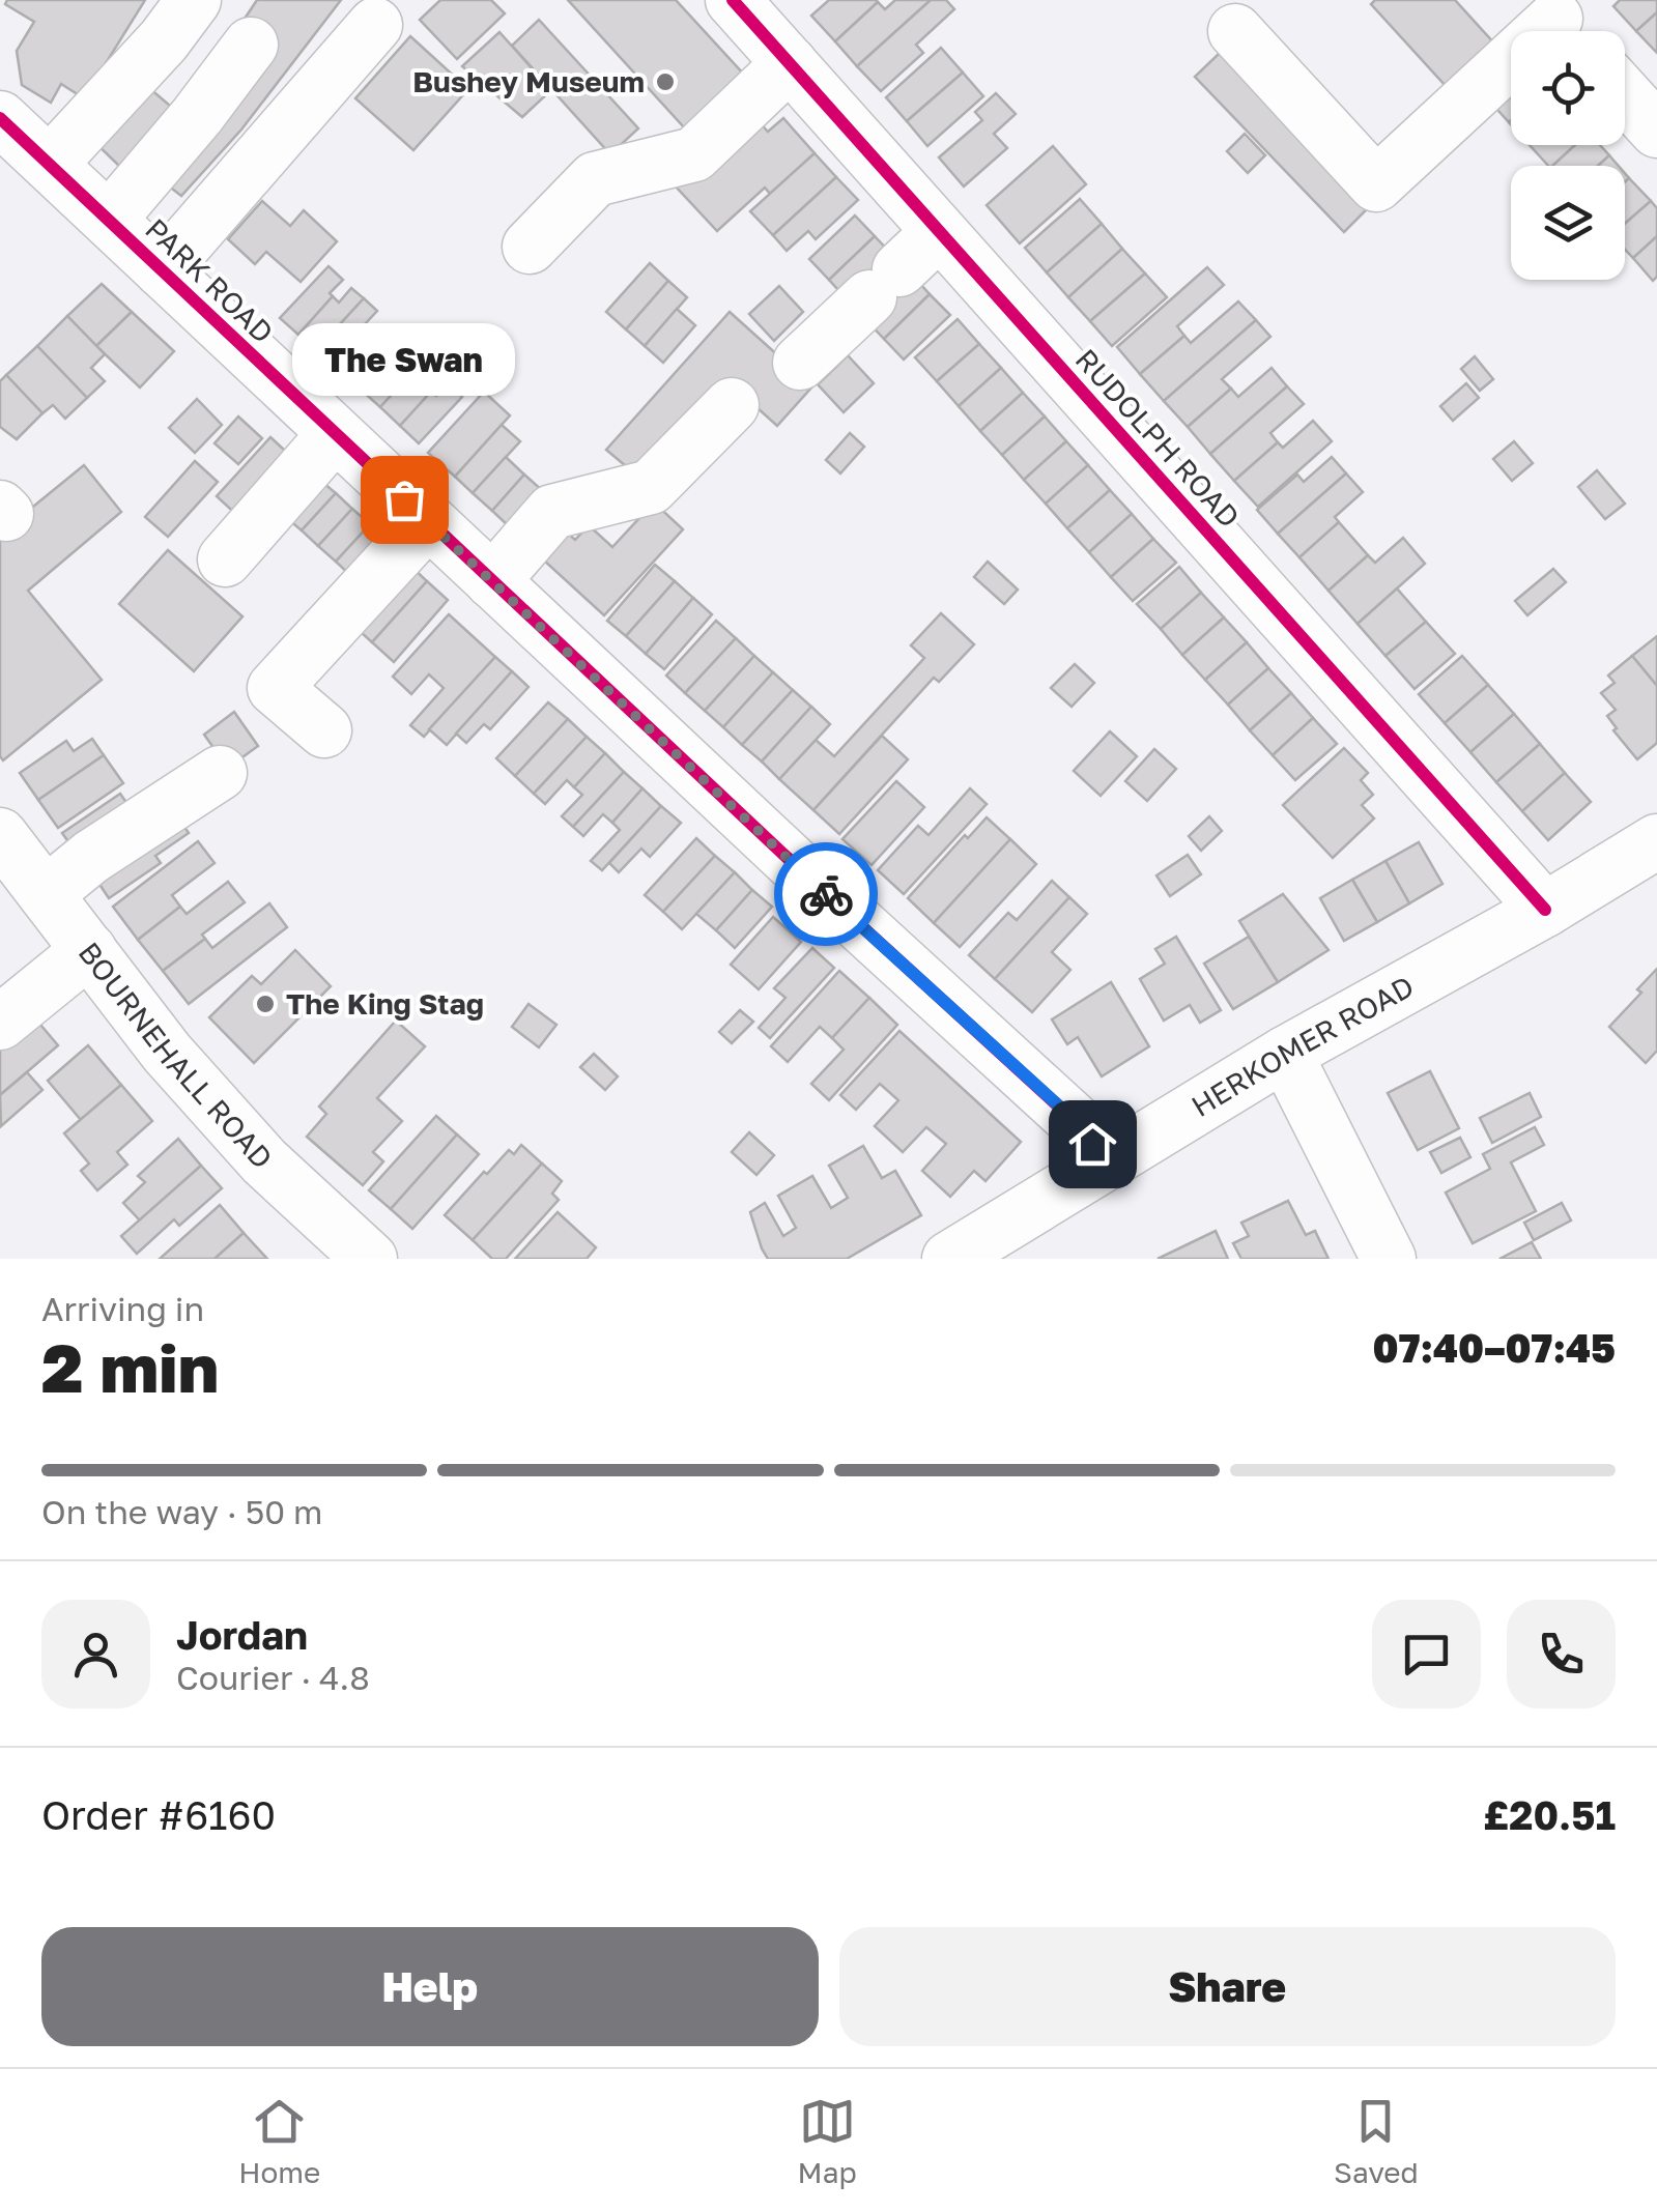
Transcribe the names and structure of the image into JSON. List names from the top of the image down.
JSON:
{
  "streets": {
    "street": [
      "PARK ROAD",
      "RUDOLPH ROAD",
      "HERKOMER ROAD",
      "BOURNEHALL ROAD"
    ]
  },
  "crossings": [
    ["PARK ROAD", "HERKOMER ROAD"],
    ["RUDOLPH ROAD", "HERKOMER ROAD"]
  ],
  "places": ["Bushey Museum", "The Swan", "The King Stag"],
  "page": {
    "bubble": "The Swan",
    "heading": ["2 min", "Arriving in", "07:40–07:45"],
    "panel": [
      "Jordan",
      "Courier · 4.8",
      "Order #6160",
      "£20.51"
    ],
    "bar": "On the way · 50 m",
    "buttons": ["Help", "Share"],
    "tabs": ["Home", "Map", "Saved"]
  }
}
